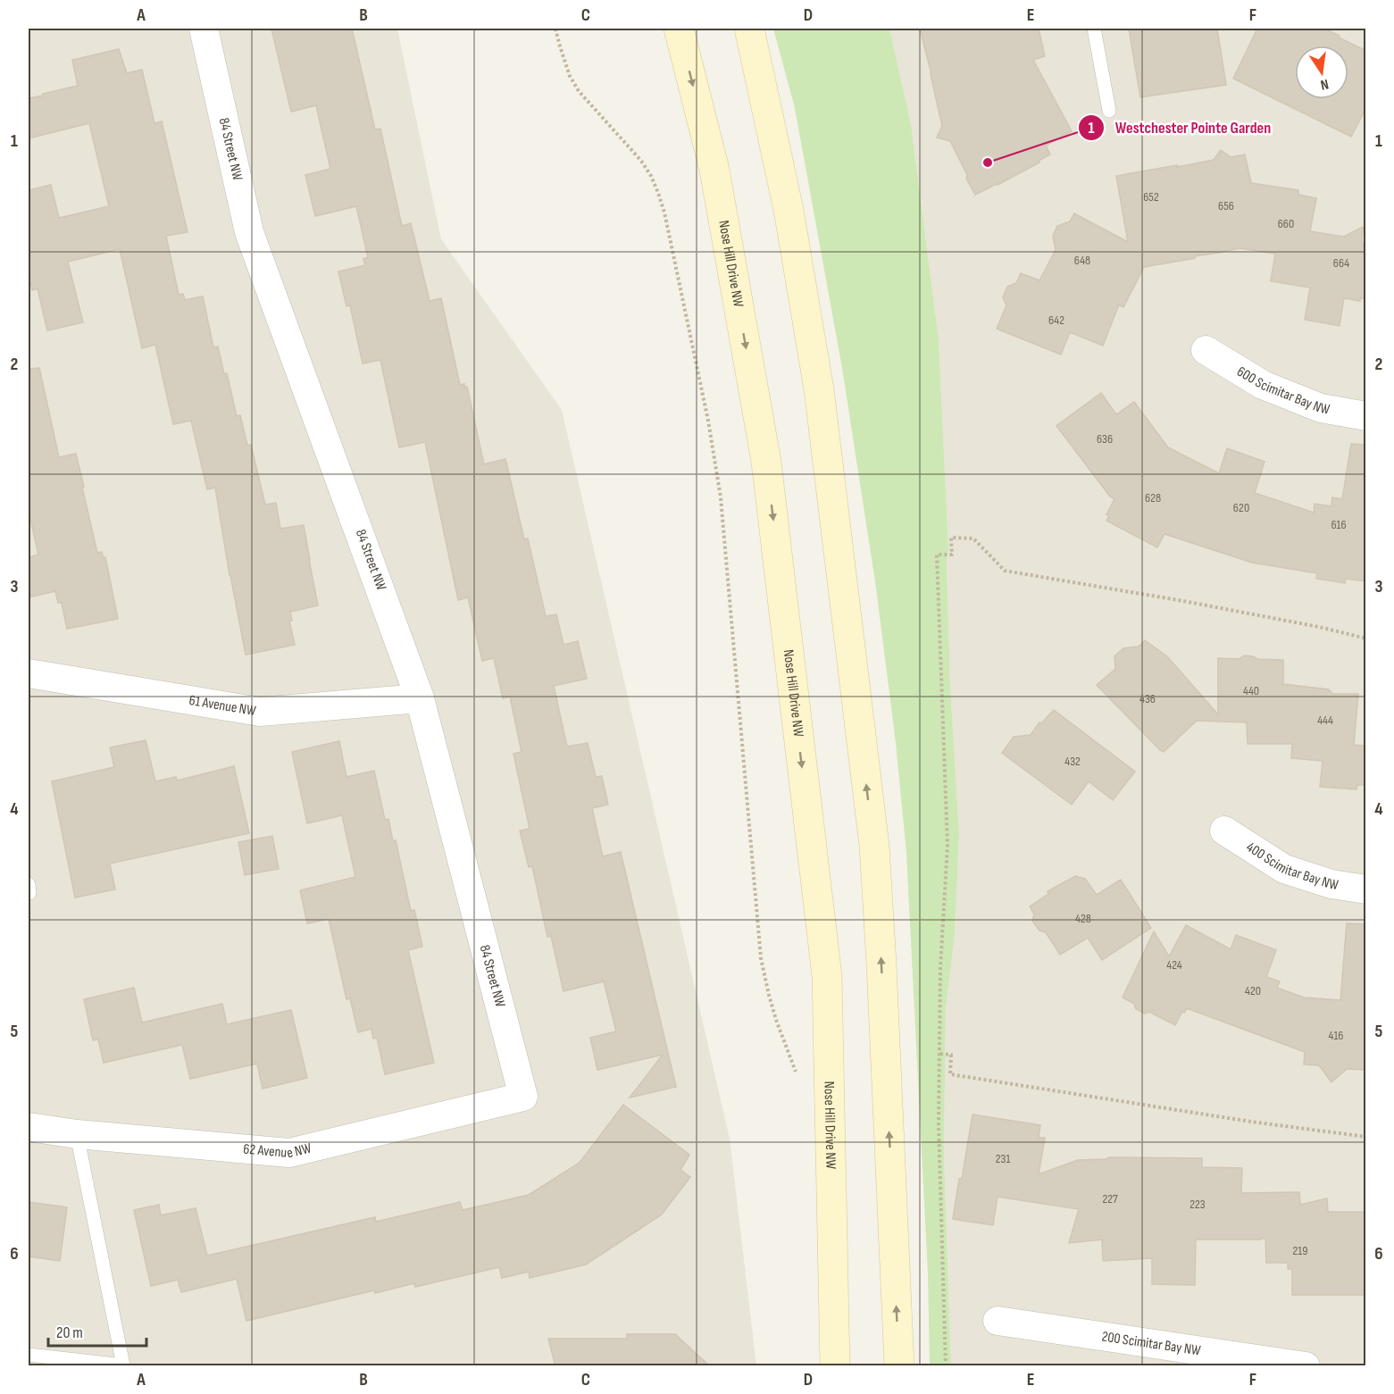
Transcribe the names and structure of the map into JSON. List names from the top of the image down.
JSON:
{
  "streets": {
    "main road": ["Nose Hill Drive NW"],
    "street": [
      "84 Street NW",
      "600 Scimitar Bay NW",
      "61 Avenue NW",
      "400 Scimitar Bay NW",
      "62 Avenue NW",
      "200 Scimitar Bay NW"
    ]
  },
  "crossings": [
    ["84 Street NW", "61 Avenue NW"],
    ["84 Street NW", "62 Avenue NW"]
  ],
  "places": ["Westchester Pointe Garden"],
  "house_numbers": [
    "652",
    "656",
    "660",
    "648",
    "664",
    "642",
    "636",
    "628",
    "620",
    "616",
    "440",
    "436",
    "444",
    "432",
    "428",
    "424",
    "420",
    "416",
    "231",
    "227",
    "223",
    "219"
  ],
  "scale_bar": "20 m",
  "north": "bottom",
  "grid": {
    "columns": [
      "A",
      "B",
      "C",
      "D",
      "E",
      "F"
    ],
    "rows": [
      "1",
      "2",
      "3",
      "4",
      "5",
      "6"
    ]
  }
}
